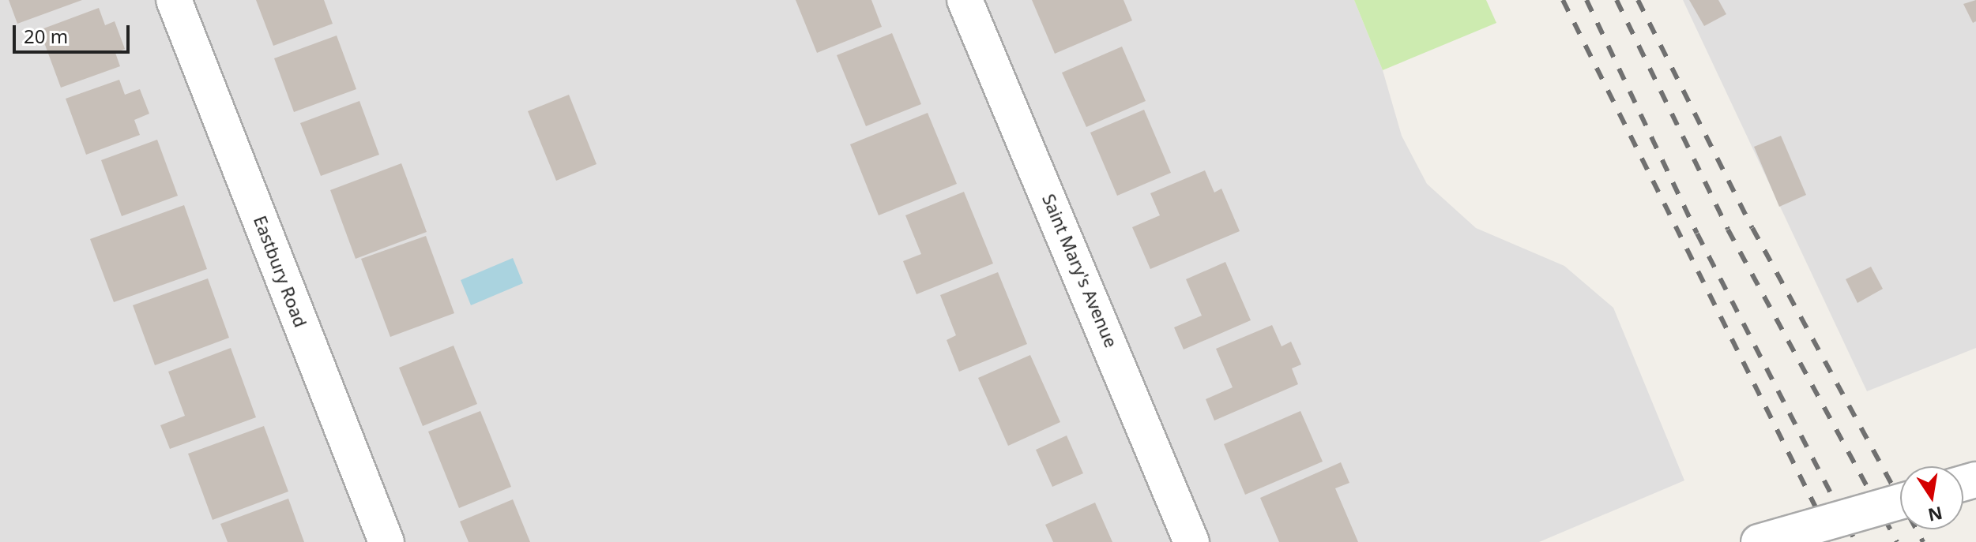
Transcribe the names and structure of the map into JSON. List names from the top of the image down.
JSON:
{
  "streets": {
    "street": ["Saint Mary's Avenue", "Eastbury Road"]
  },
  "scale_bar": "20 m",
  "north": "bottom"
}
